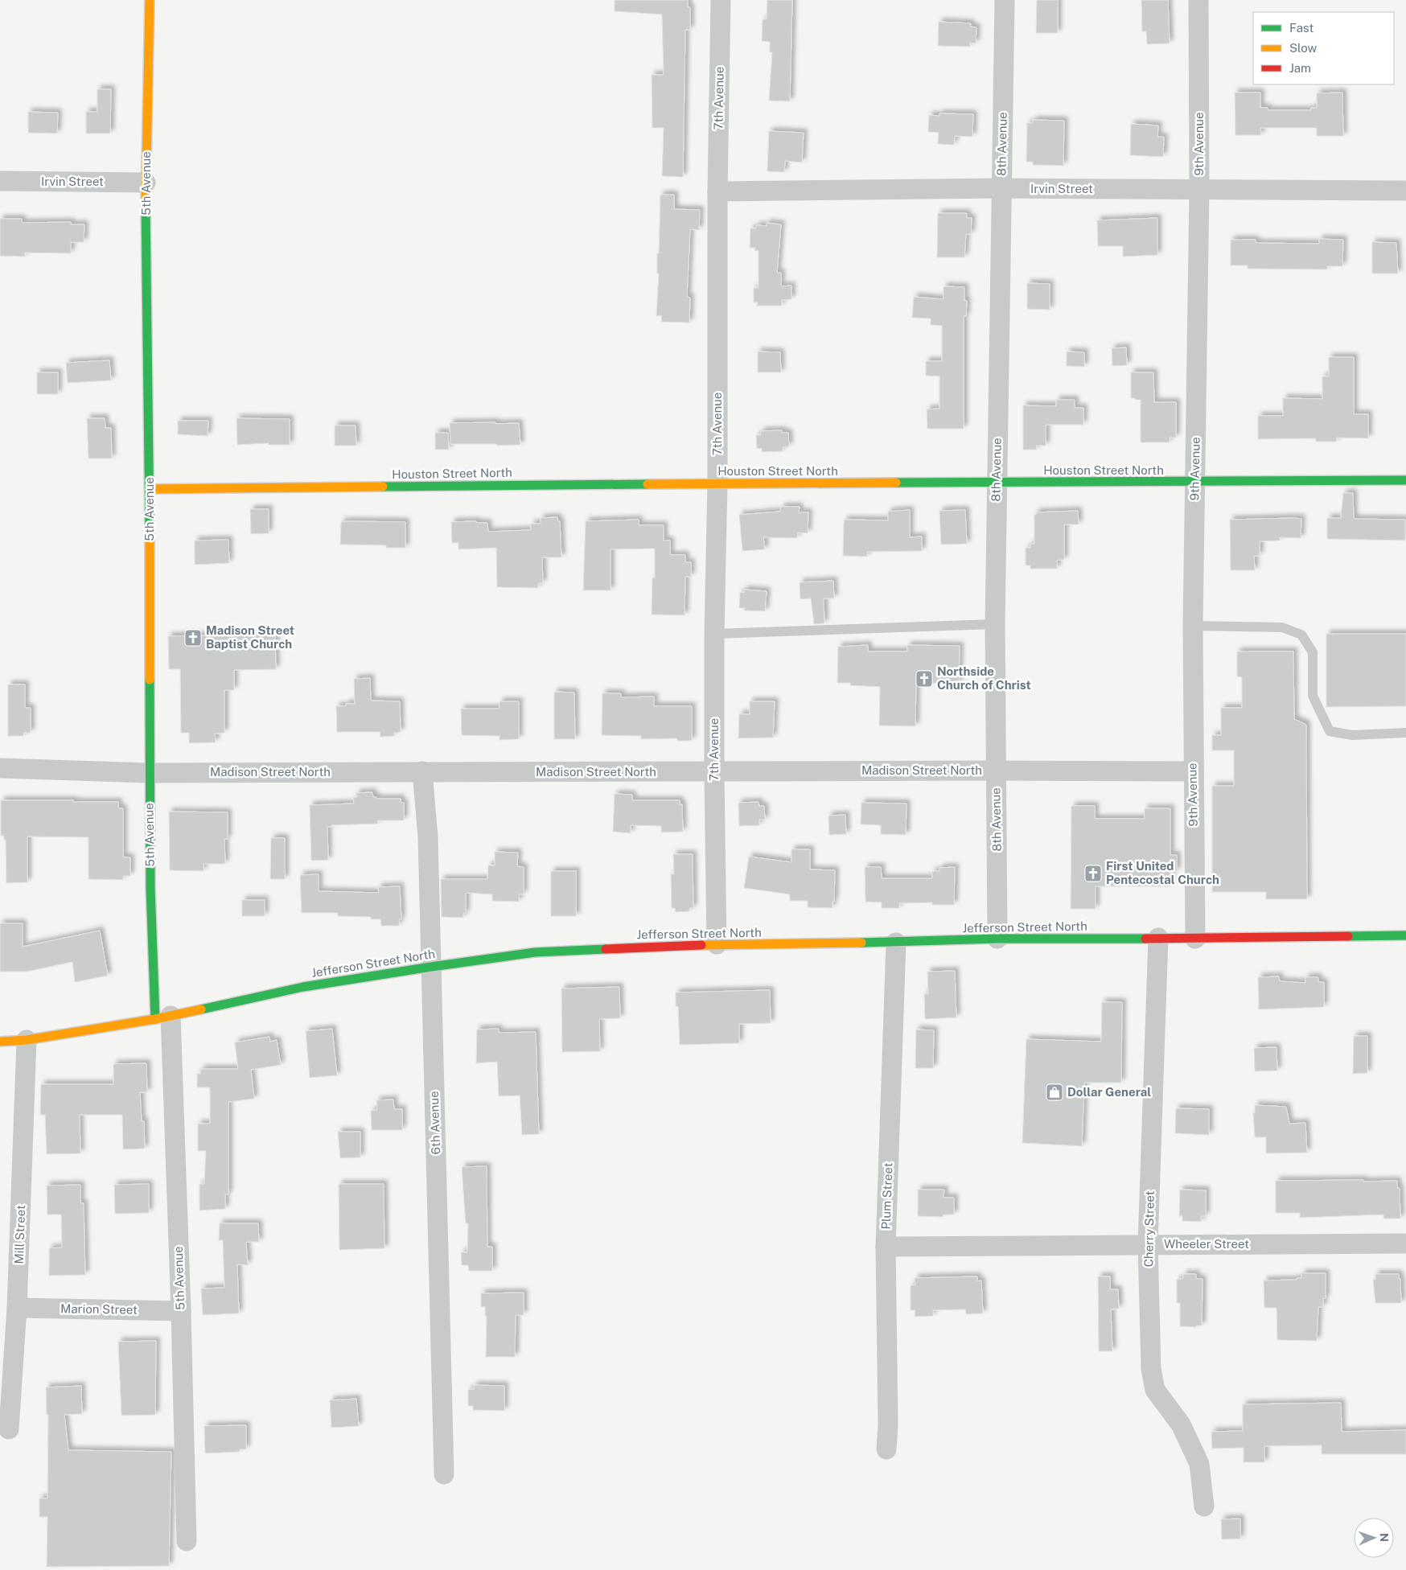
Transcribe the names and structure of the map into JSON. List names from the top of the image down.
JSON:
{
  "streets": {
    "street": [
      "7th Avenue",
      "8th Avenue",
      "9th Avenue",
      "Irvin Street",
      "5th Avenue",
      "Houston Street North",
      "Madison Street North",
      "Jefferson Street North",
      "6th Avenue",
      "Plum Street",
      "Cherry Street",
      "Mill Street",
      "Wheeler Street",
      "Marion Street"
    ]
  },
  "crossings": [
    ["7th Avenue", "Irvin Street"],
    ["7th Avenue", "Houston Street North"],
    ["7th Avenue", "Madison Street North"],
    ["7th Avenue", "Jefferson Street North"],
    ["8th Avenue", "Irvin Street"],
    ["8th Avenue", "Houston Street North"],
    ["8th Avenue", "Madison Street North"],
    ["8th Avenue", "Jefferson Street North"],
    ["9th Avenue", "Irvin Street"],
    ["9th Avenue", "Houston Street North"],
    ["9th Avenue", "Madison Street North"],
    ["9th Avenue", "Jefferson Street North"],
    ["Irvin Street", "5th Avenue"],
    ["5th Avenue", "Houston Street North"],
    ["5th Avenue", "Madison Street North"],
    ["5th Avenue", "Jefferson Street North"],
    ["5th Avenue", "Marion Street"],
    ["Madison Street North", "6th Avenue"],
    ["Jefferson Street North", "6th Avenue"],
    ["Jefferson Street North", "Plum Street"],
    ["Jefferson Street North", "Cherry Street"],
    ["Jefferson Street North", "Mill Street"],
    ["Plum Street", "Wheeler Street"],
    ["Cherry Street", "Wheeler Street"],
    ["Mill Street", "Marion Street"]
  ],
  "places": {
    "church": ["Madison Street Baptist Church", "Northside Church of Christ", "First United Pentecostal Church"],
    "shop": ["Dollar General"]
  },
  "legend": ["Fast", "Slow", "Jam"],
  "north": "right"
}
